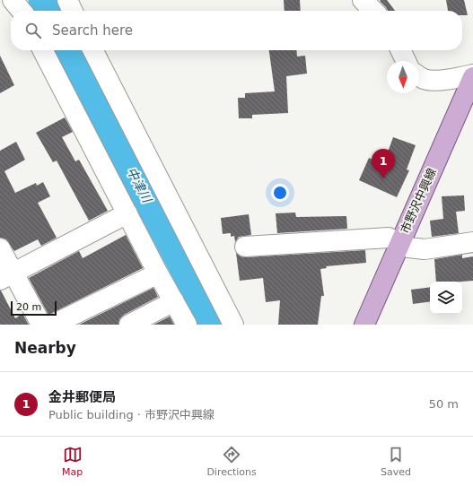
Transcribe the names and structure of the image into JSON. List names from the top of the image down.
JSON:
{
  "streets": {
    "main road": ["市野沢中興線"]
  },
  "water": ["中津川"],
  "scale_bar": "20 m",
  "north": "bottom",
  "page": {
    "search": "Search here",
    "pins": "1",
    "scale": "20 m",
    "heading": "Nearby",
    "list": [
      {
        "mark": "1",
        "name": "金井郵便局",
        "note": "Public building · 市野沢中興線",
        "value": "50 m"
      }
    ],
    "nav": ["Map", "Directions", "Saved"]
  }
}
